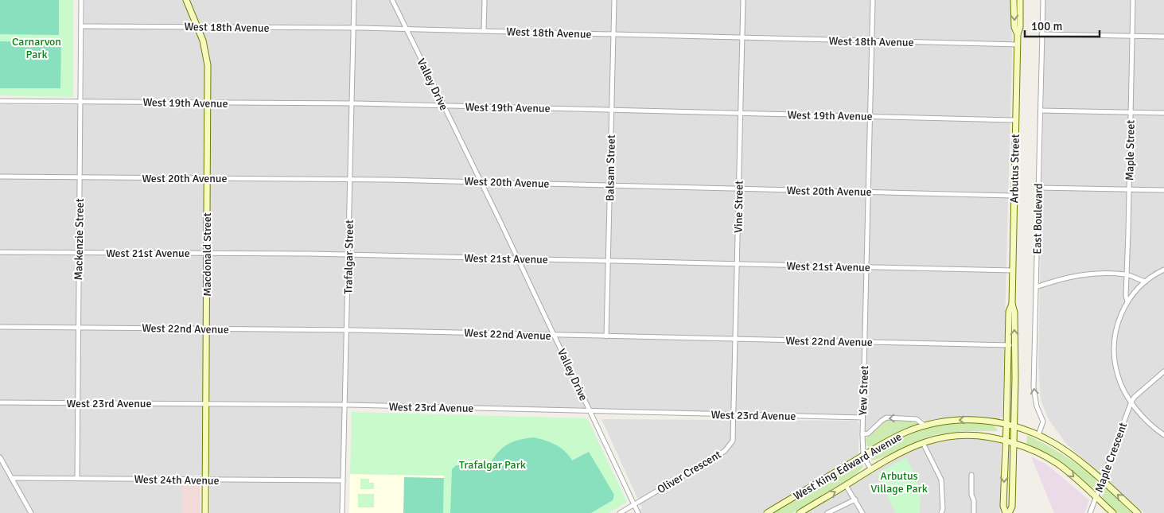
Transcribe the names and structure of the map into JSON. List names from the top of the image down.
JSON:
{
  "streets": {
    "main road": ["Arbutus Street", "Macdonald Street", "West King Edward Avenue"],
    "street": [
      "West 18th Avenue",
      "Valley Drive",
      "West 19th Avenue",
      "Maple Street",
      "Balsam Street",
      "West 20th Avenue",
      "Vine Street",
      "East Boulevard",
      "Mackenzie Street",
      "West 21st Avenue",
      "Trafalgar Street",
      "West 22nd Avenue",
      "Yew Street",
      "West 23rd Avenue",
      "Maple Crescent",
      "Oliver Crescent",
      "West 24th Avenue"
    ]
  },
  "crossings": [
    ["West 18th Avenue", "Valley Drive"],
    ["West 18th Avenue", "Balsam Street"],
    ["West 18th Avenue", "Arbutus Street"],
    ["West 18th Avenue", "Vine Street"],
    ["West 18th Avenue", "Mackenzie Street"],
    ["West 18th Avenue", "Macdonald Street"],
    ["West 18th Avenue", "Trafalgar Street"],
    ["West 18th Avenue", "Yew Street"],
    ["Valley Drive", "West 19th Avenue"],
    ["Valley Drive", "West 20th Avenue"],
    ["Valley Drive", "West 21st Avenue"],
    ["Valley Drive", "West 22nd Avenue"],
    ["Valley Drive", "West 23rd Avenue"],
    ["Valley Drive", "Oliver Crescent"],
    ["West 19th Avenue", "Balsam Street"],
    ["West 19th Avenue", "Arbutus Street"],
    ["West 19th Avenue", "Vine Street"],
    ["West 19th Avenue", "Mackenzie Street"],
    ["West 19th Avenue", "Macdonald Street"],
    ["West 19th Avenue", "Trafalgar Street"],
    ["West 19th Avenue", "Yew Street"],
    ["Balsam Street", "West 20th Avenue"],
    ["Balsam Street", "West 21st Avenue"],
    ["Balsam Street", "West 22nd Avenue"],
    ["Arbutus Street", "West 20th Avenue"],
    ["Arbutus Street", "West 21st Avenue"],
    ["Arbutus Street", "West 22nd Avenue"],
    ["Arbutus Street", "West King Edward Avenue"],
    ["West 20th Avenue", "Vine Street"],
    ["West 20th Avenue", "Mackenzie Street"],
    ["West 20th Avenue", "Macdonald Street"],
    ["West 20th Avenue", "Trafalgar Street"],
    ["West 20th Avenue", "Yew Street"],
    ["Vine Street", "West 21st Avenue"],
    ["Vine Street", "West 22nd Avenue"],
    ["Vine Street", "West 23rd Avenue"],
    ["Vine Street", "Oliver Crescent"],
    ["East Boulevard", "West King Edward Avenue"],
    ["Mackenzie Street", "West 21st Avenue"],
    ["Mackenzie Street", "West 22nd Avenue"],
    ["Mackenzie Street", "West 23rd Avenue"],
    ["Mackenzie Street", "West 24th Avenue"],
    ["West 21st Avenue", "Macdonald Street"],
    ["West 21st Avenue", "Trafalgar Street"],
    ["West 21st Avenue", "Yew Street"],
    ["Macdonald Street", "West 22nd Avenue"],
    ["Macdonald Street", "West 23rd Avenue"],
    ["Macdonald Street", "West 24th Avenue"],
    ["Trafalgar Street", "West 22nd Avenue"],
    ["Trafalgar Street", "West 23rd Avenue"],
    ["Trafalgar Street", "West 24th Avenue"],
    ["West 22nd Avenue", "Yew Street"],
    ["Yew Street", "West 23rd Avenue"],
    ["Yew Street", "West King Edward Avenue"],
    ["West 23rd Avenue", "Oliver Crescent"],
    ["Maple Crescent", "West King Edward Avenue"]
  ],
  "parks": ["Carnarvon Park", "Trafalgar Park", "Arbutus Village Park"],
  "scale_bar": "100 m"
}
